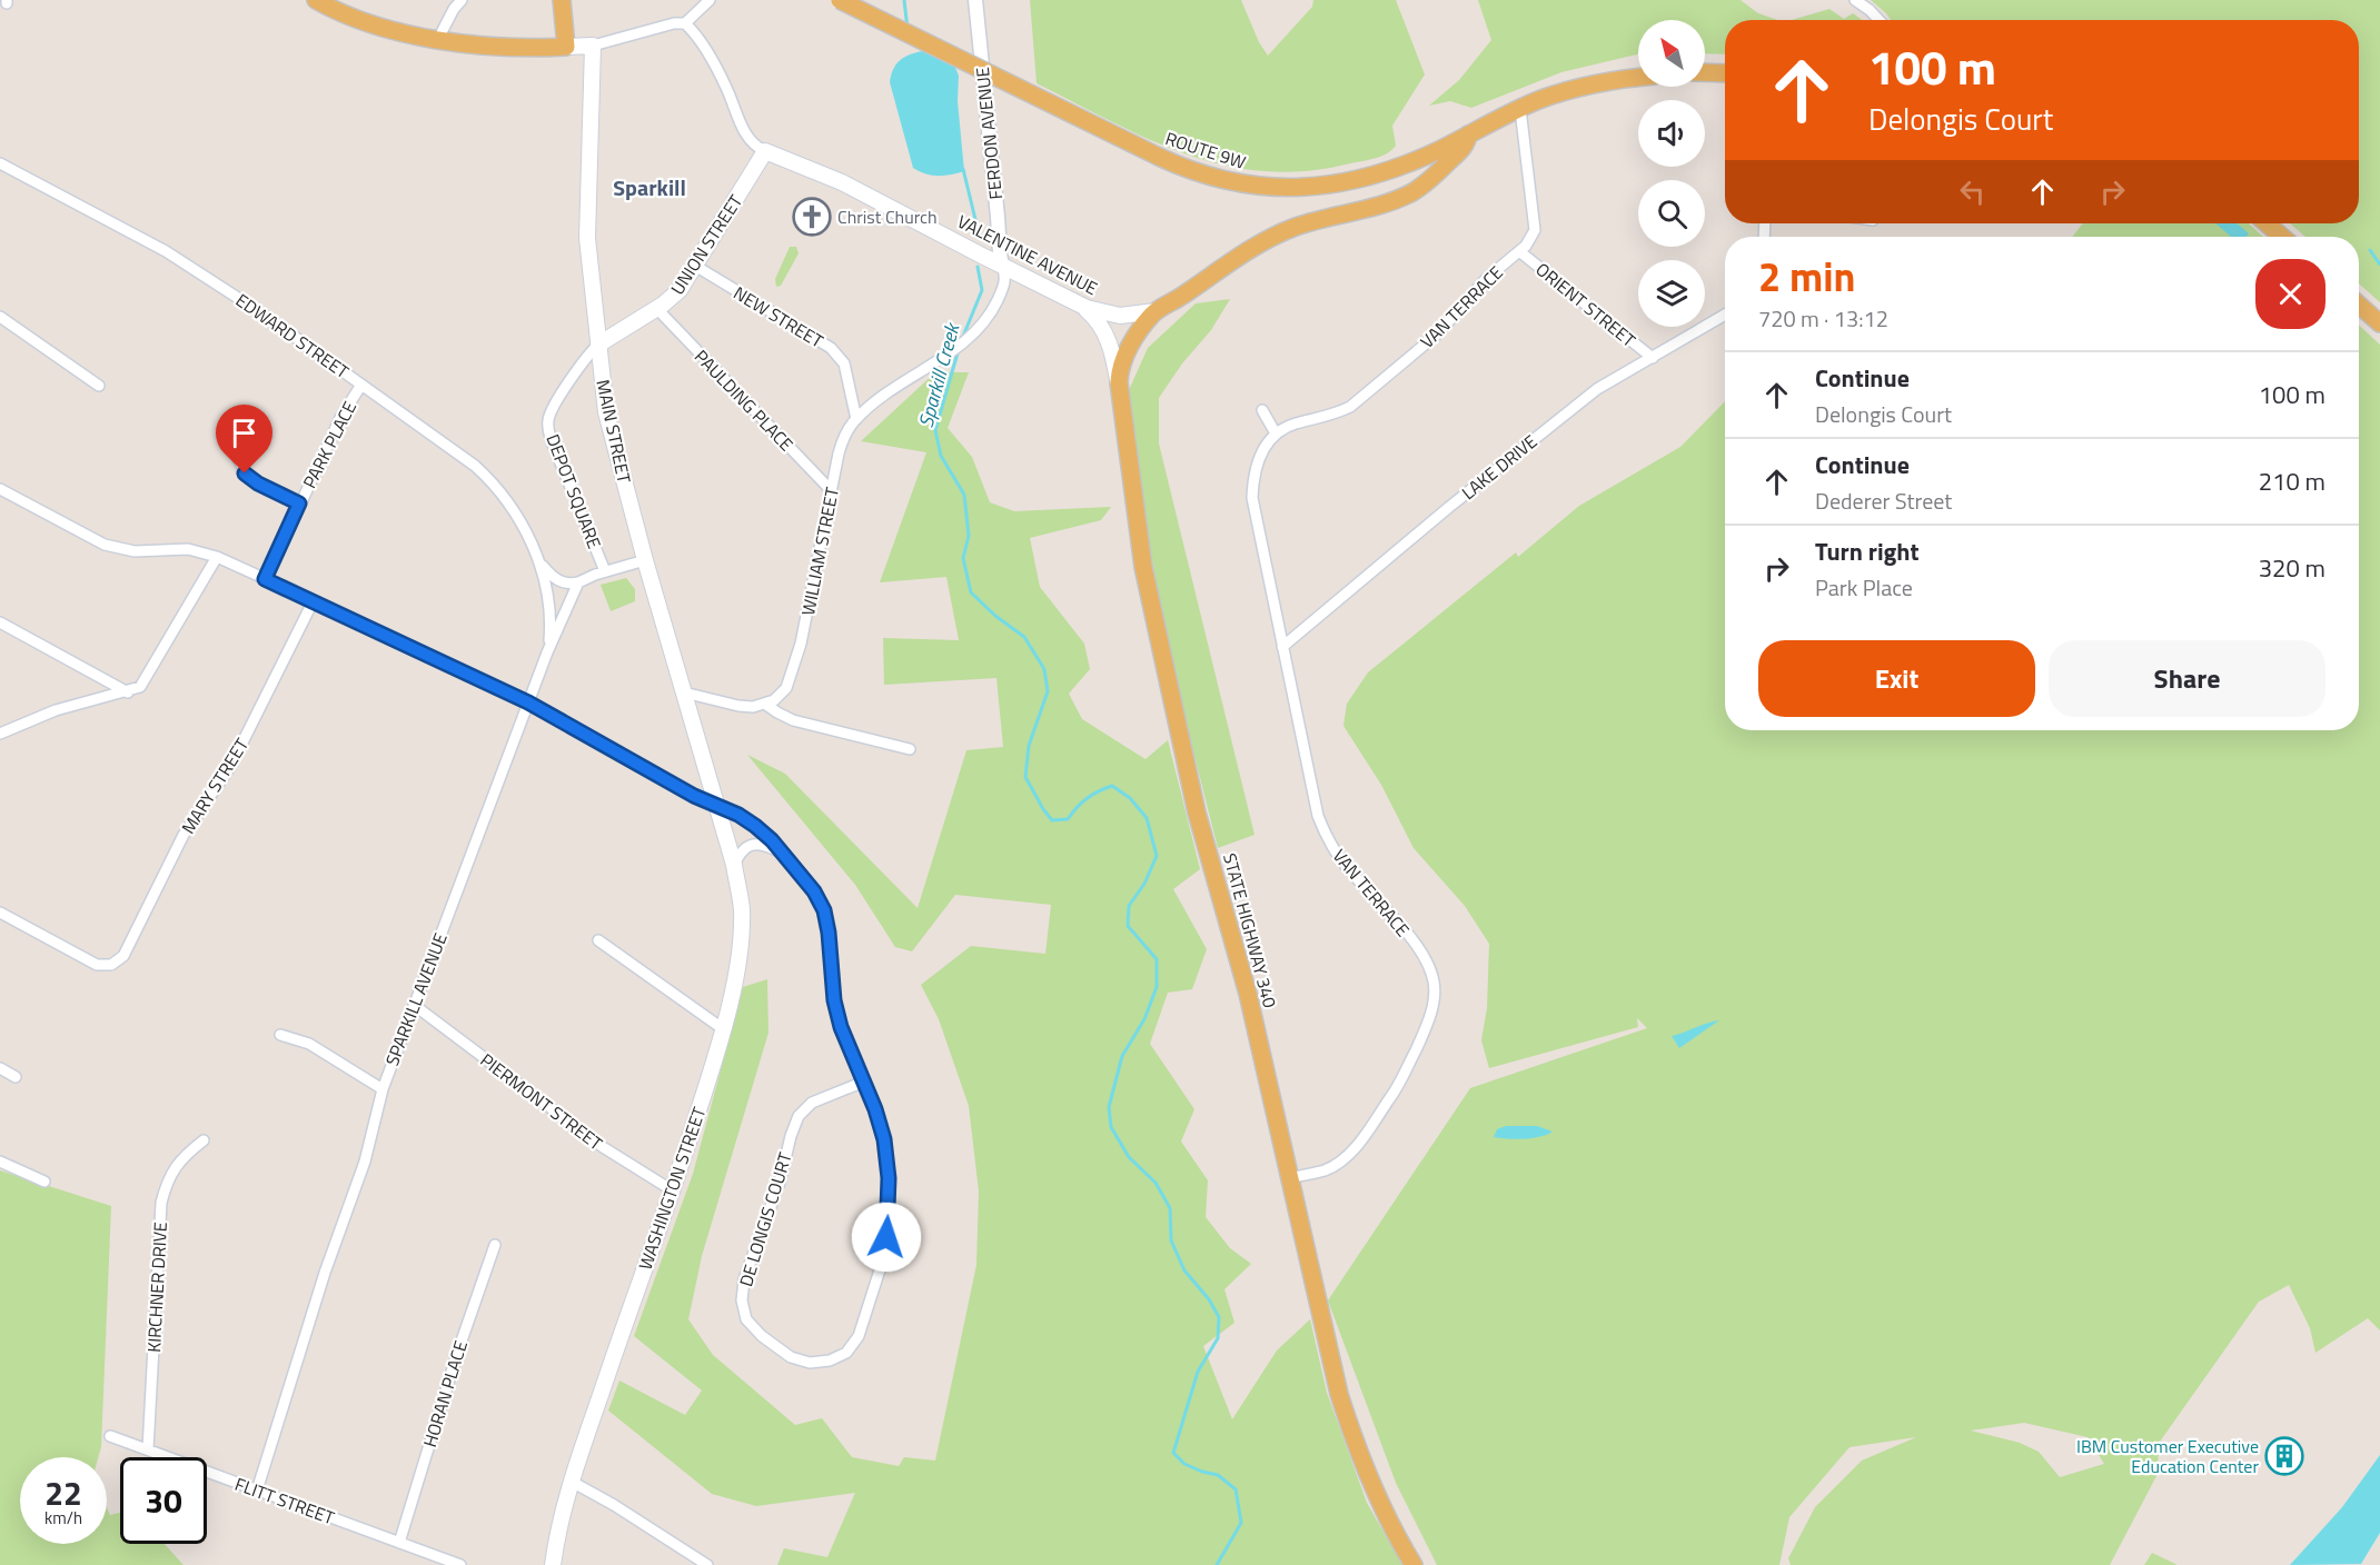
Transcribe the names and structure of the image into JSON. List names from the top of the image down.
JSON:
{
  "streets": {
    "main road": [
      "ROUTE 9W",
      "UNION STREET",
      "VALENTINE AVENUE",
      "MAIN STREET",
      "STATE HIGHWAY 340",
      "WASHINGTON STREET"
    ],
    "street": [
      "FERDON AVENUE",
      "ORIENT STREET",
      "VAN TERRACE",
      "NEW STREET",
      "EDWARD STREET",
      "PAULDING PLACE",
      "PARK PLACE",
      "LAKE DRIVE",
      "DEPOT SQUARE",
      "WILLIAM STREET",
      "MARY STREET",
      "SPARKILL AVENUE",
      "PIERMONT STREET",
      "DE LONGIS COURT",
      "KIRCHNER DRIVE",
      "HORAN PLACE",
      "FLITT STREET"
    ]
  },
  "crossings": [
    ["FERDON AVENUE", "VALENTINE AVENUE"],
    ["FERDON AVENUE", "WILLIAM STREET"],
    ["ROUTE 9W", "VALENTINE AVENUE"],
    ["ROUTE 9W", "VAN TERRACE"],
    ["UNION STREET", "VALENTINE AVENUE"],
    ["UNION STREET", "NEW STREET"],
    ["UNION STREET", "PAULDING PLACE"],
    ["UNION STREET", "MAIN STREET"],
    ["UNION STREET", "DEPOT SQUARE"],
    ["VALENTINE AVENUE", "WILLIAM STREET"],
    ["VALENTINE AVENUE", "STATE HIGHWAY 340"],
    ["ORIENT STREET", "VAN TERRACE"],
    ["ORIENT STREET", "LAKE DRIVE"],
    ["VAN TERRACE", "LAKE DRIVE"],
    ["VAN TERRACE", "STATE HIGHWAY 340"],
    ["NEW STREET", "WILLIAM STREET"],
    ["EDWARD STREET", "PARK PLACE"],
    ["PAULDING PLACE", "WILLIAM STREET"],
    ["MAIN STREET", "DEPOT SQUARE"],
    ["MAIN STREET", "WASHINGTON STREET"],
    ["MAIN STREET", "DE LONGIS COURT"],
    ["PARK PLACE", "DE LONGIS COURT"],
    ["MARY STREET", "DE LONGIS COURT"],
    ["SPARKILL AVENUE", "PIERMONT STREET"],
    ["SPARKILL AVENUE", "DE LONGIS COURT"],
    ["SPARKILL AVENUE", "FLITT STREET"],
    ["PIERMONT STREET", "WASHINGTON STREET"],
    ["WASHINGTON STREET", "DE LONGIS COURT"],
    ["KIRCHNER DRIVE", "FLITT STREET"],
    ["HORAN PLACE", "FLITT STREET"]
  ],
  "districts": ["Sparkill"],
  "water": ["Sparkill Creek"],
  "places": {
    "church": ["Christ Church"],
    "building": ["IBM Customer Executive Education Center"]
  },
  "north": "top left",
  "page": {
    "turn": ["100 m", "Delongis Court"],
    "heading": ["2 min", "720 m · 13:12"],
    "list": [
      {
        "name": "Continue",
        "note": "Delongis Court",
        "value": "100 m"
      },
      {
        "name": "Continue",
        "note": "Dederer Street",
        "value": "210 m"
      },
      {
        "name": "Turn right",
        "note": "Park Place",
        "value": "320 m"
      }
    ],
    "buttons": ["Exit", "Share"],
    "speed": "22 km/h",
    "limit": "30"
  }
}
